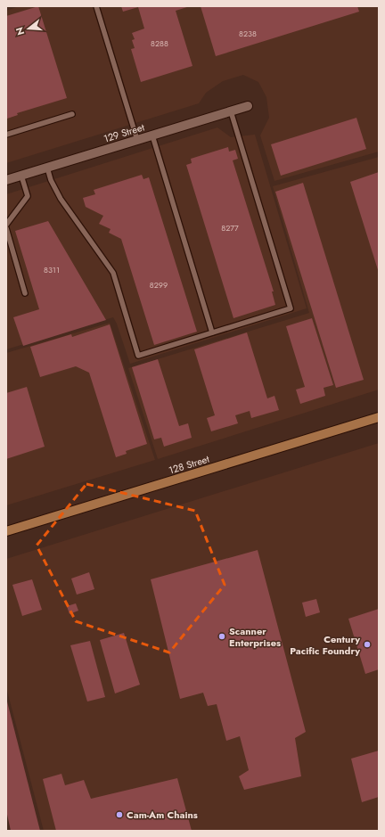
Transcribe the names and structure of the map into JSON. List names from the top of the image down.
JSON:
{
  "streets": {
    "main road": ["128 Street"],
    "street": ["129 Street"]
  },
  "places": ["Scanner Enterprises", "Century Pacific Foundry", "Cam-Am Chains"],
  "house_numbers": [
    "8238",
    "8288",
    "8277",
    "8311",
    "8299"
  ],
  "north": "left"
}
